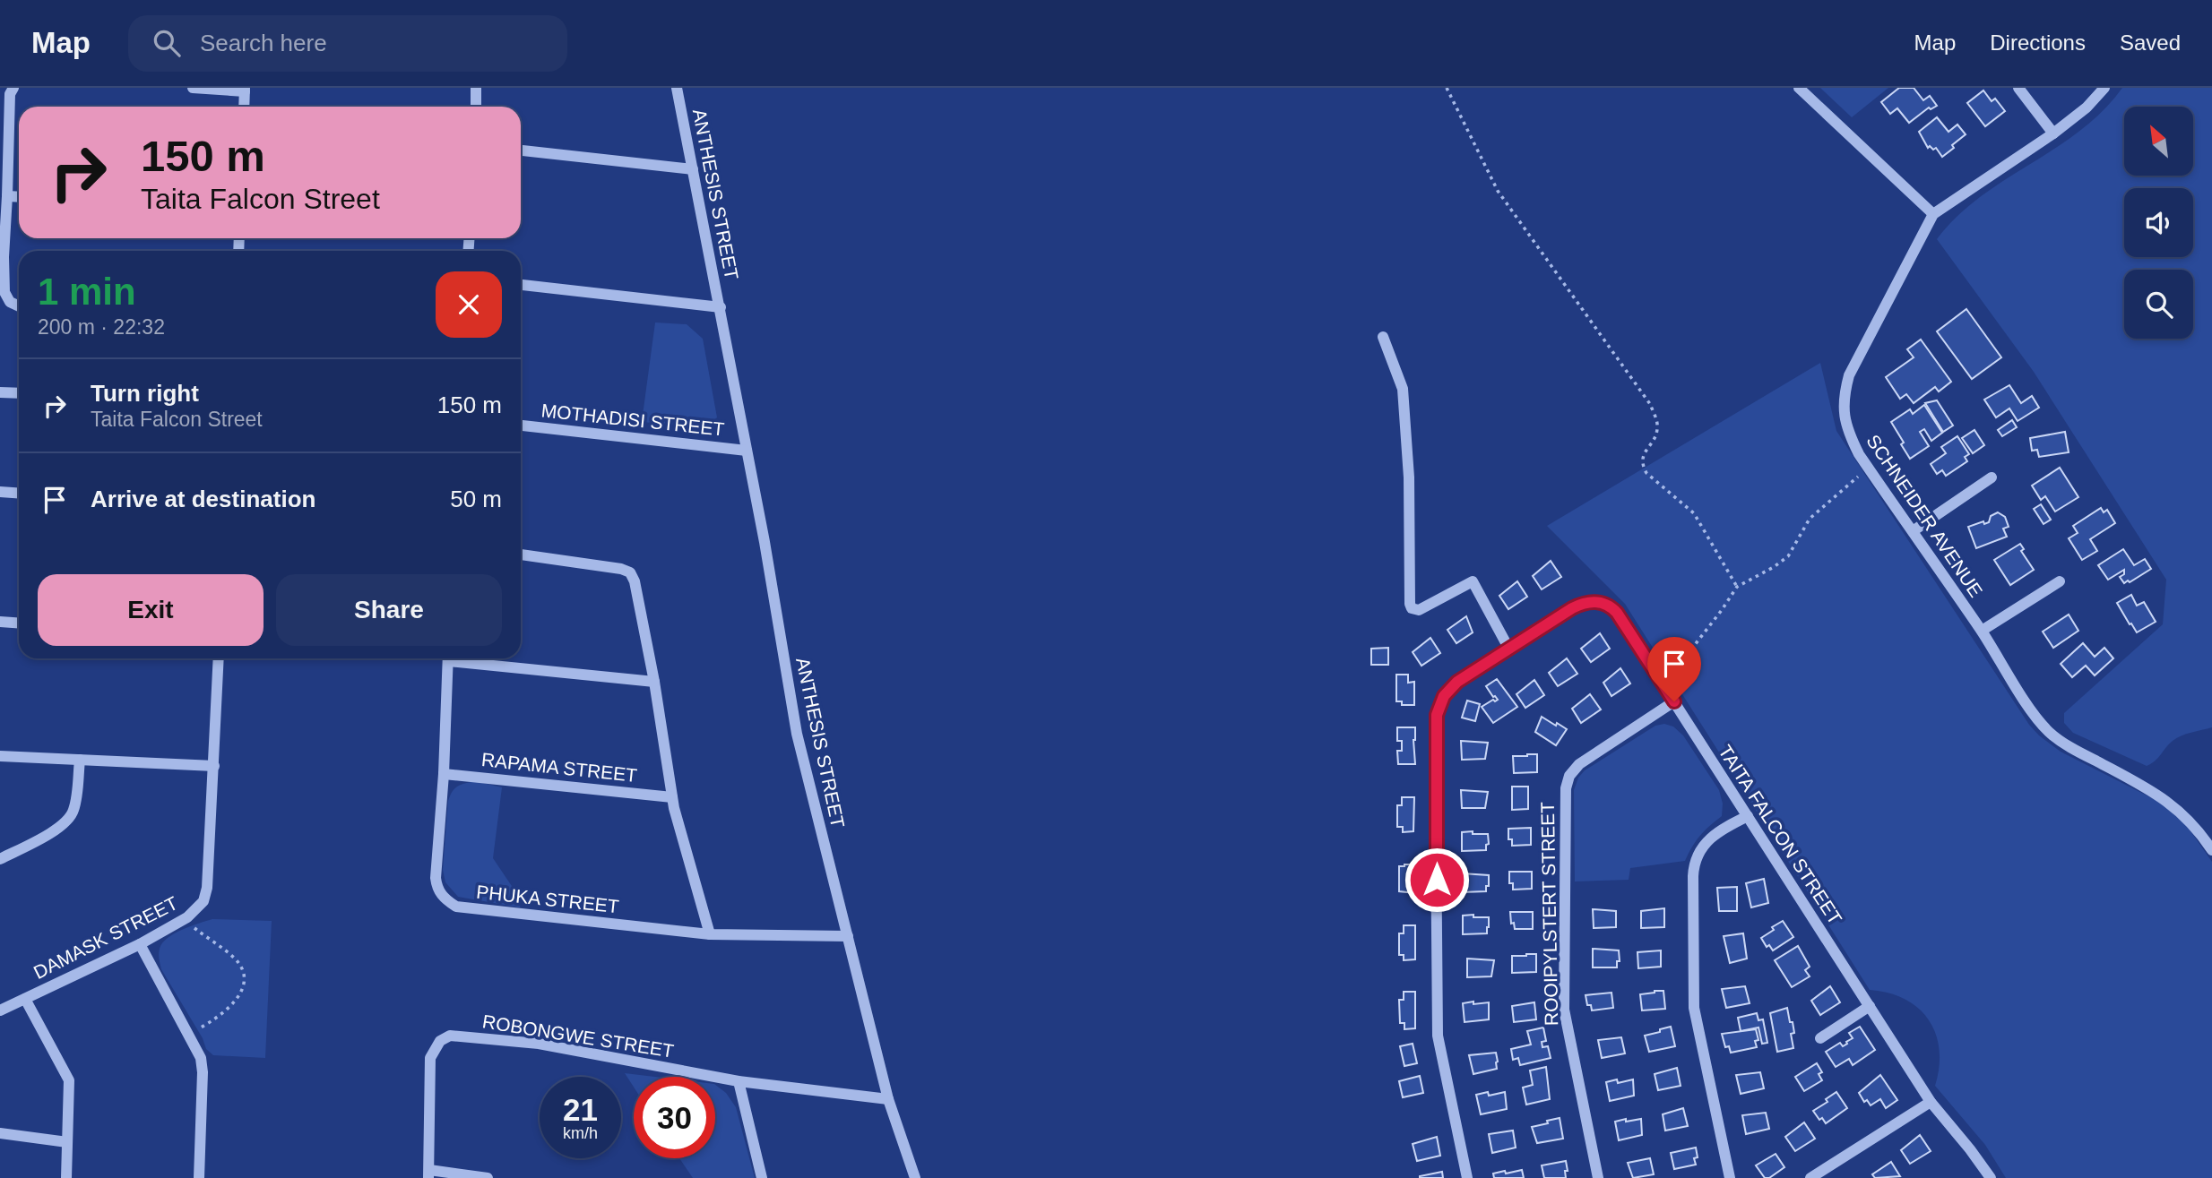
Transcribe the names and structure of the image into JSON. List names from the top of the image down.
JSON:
{
  "streets": {
    "street": [
      "ANTHESIS STREET",
      "MOTHADISI STREET",
      "SCHNEIDER AVENUE",
      "RAPAMA STREET",
      "TAITA FALCON STREET",
      "PHUKA STREET",
      "ROOIPYLSTERT STREET",
      "DAMASK STREET",
      "ROBONGWE STREET"
    ]
  },
  "crossings": [
    ["ANTHESIS STREET", "MOTHADISI STREET"],
    ["ANTHESIS STREET", "PHUKA STREET"],
    ["ANTHESIS STREET", "ROBONGWE STREET"],
    ["RAPAMA STREET", "PHUKA STREET"],
    ["TAITA FALCON STREET", "ROOIPYLSTERT STREET"]
  ],
  "north": "top left",
  "page": {
    "header": "Map",
    "search": "Search here",
    "nav": ["Map", "Directions", "Saved"],
    "turn": ["150 m", "Taita Falcon Street"],
    "heading": ["1 min", "200 m · 22:32"],
    "list": [
      {
        "name": "Turn right",
        "note": "Taita Falcon Street",
        "value": "150 m"
      },
      {
        "name": "Arrive at destination",
        "value": "50 m"
      }
    ],
    "buttons": ["Exit", "Share"],
    "speed": "21 km/h",
    "limit": "30"
  }
}
